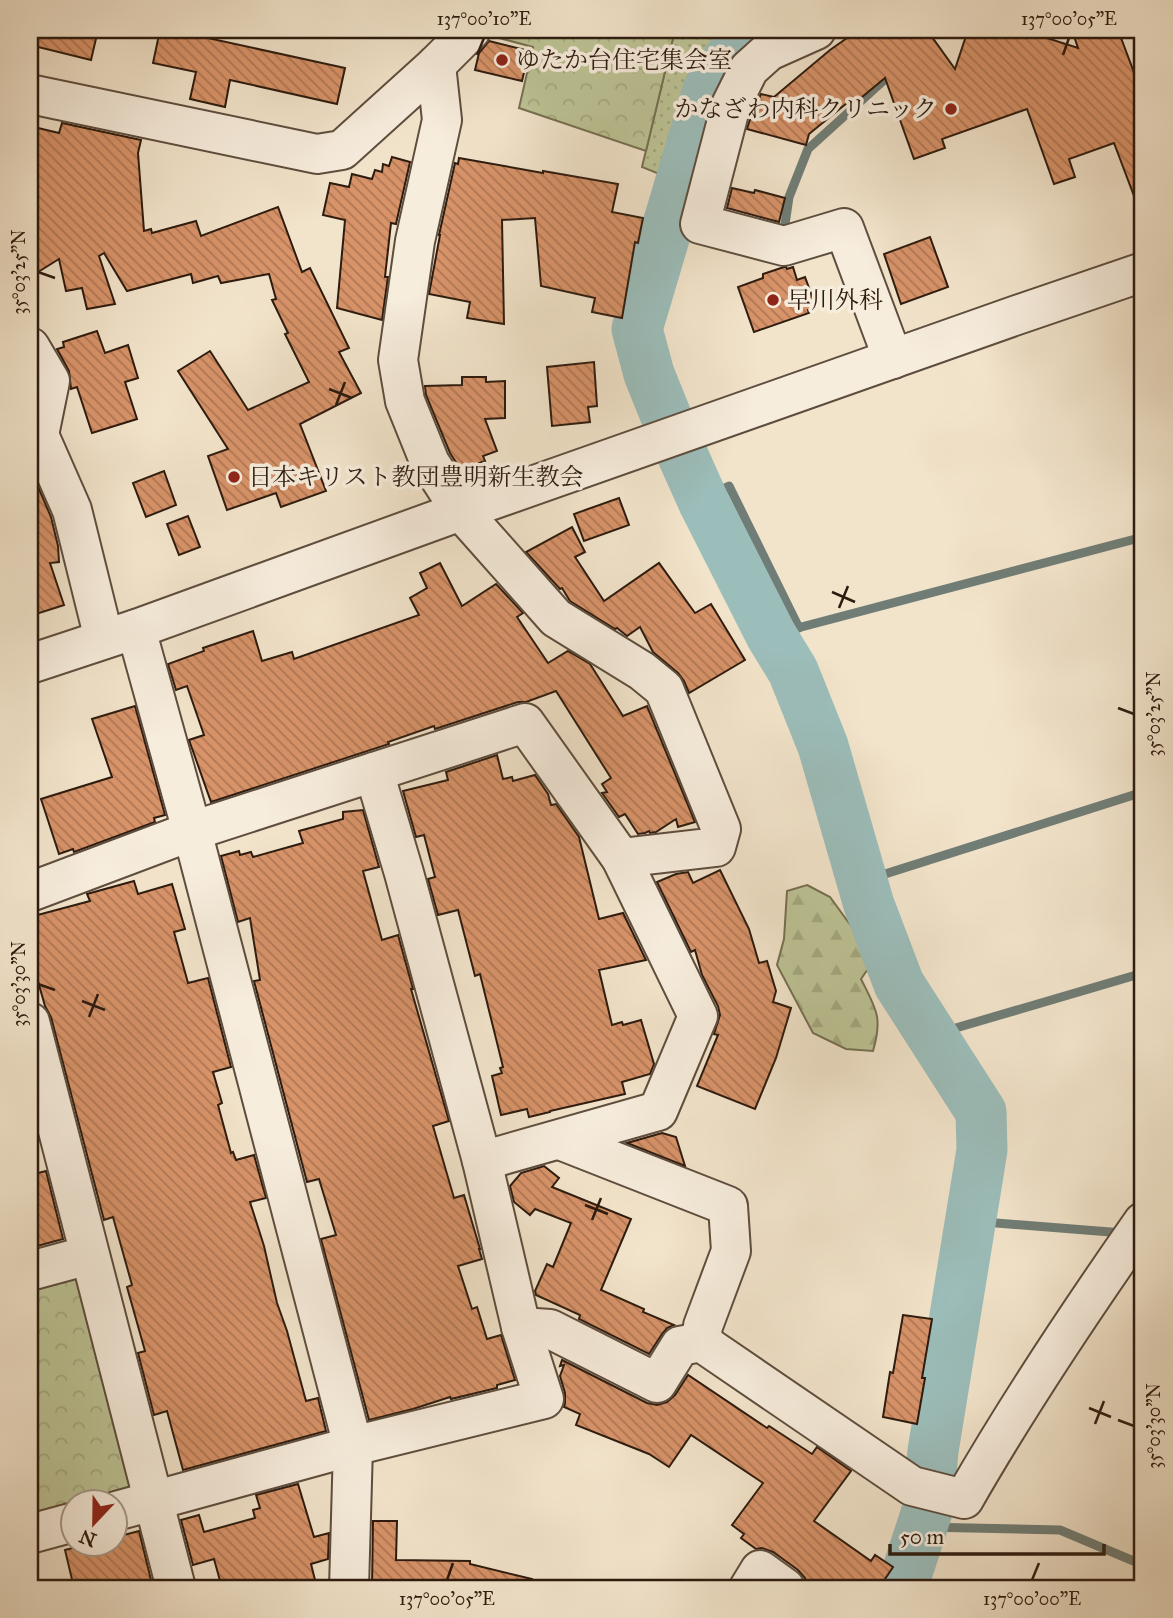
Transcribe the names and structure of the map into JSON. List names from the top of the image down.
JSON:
{
  "places": [
    "ゆたか台住宅集会室",
    "かなざわ内科クリニック",
    "早川外科",
    "日本キリスト教団豊明新生教会"
  ],
  "scale_bar": "50 m",
  "north": "bottom",
  "coordinates": [
    "137°00'10\"E",
    "137°00'05\"E",
    "35°03'25\"N",
    "35°03'30\"N",
    "137°00'00\"E"
  ]
}
